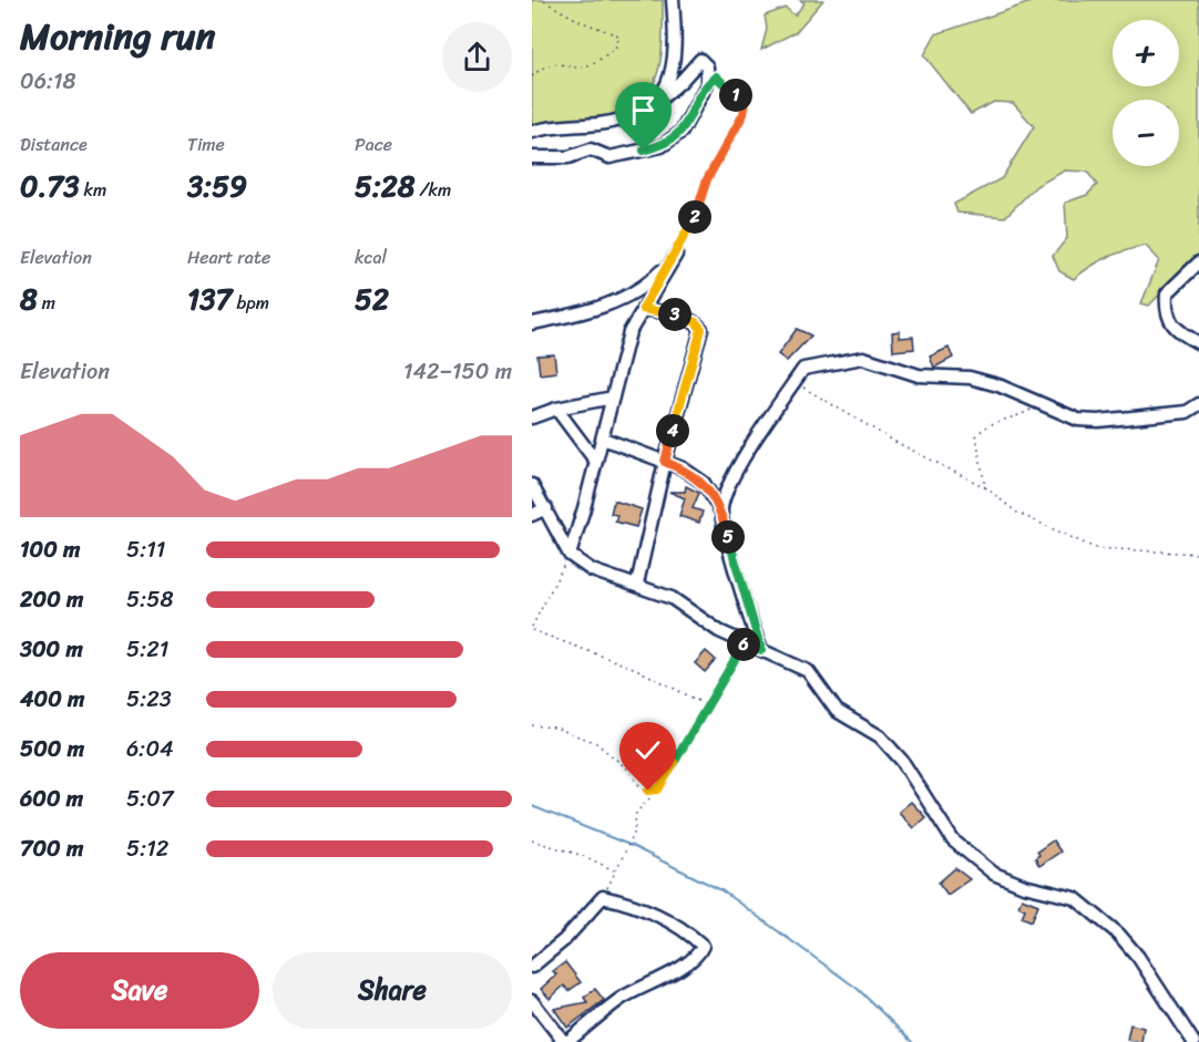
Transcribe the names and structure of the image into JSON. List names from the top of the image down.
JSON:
{
  "page": {
    "heading": ["Morning run", "06:18"],
    "map_buttons": ["+", "−"],
    "pins": [
      "1",
      "2",
      "3",
      "4",
      "5",
      "6"
    ],
    "stats": [
      ["Distance", "0.73 km"],
      ["Time", "3:59"],
      ["Pace", "5:28 /km"],
      ["Elevation", "8 m"],
      ["Heart rate", "137 bpm"],
      ["kcal", "52"]
    ],
    "chart": ["Elevation", "142–150 m"],
    "list": [
      {
        "name": "100 m",
        "note": "5:11"
      },
      {
        "name": "200 m",
        "note": "5:58"
      },
      {
        "name": "300 m",
        "note": "5:21"
      },
      {
        "name": "400 m",
        "note": "5:23"
      },
      {
        "name": "500 m",
        "note": "6:04"
      },
      {
        "name": "600 m",
        "note": "5:07"
      },
      {
        "name": "700 m",
        "note": "5:12"
      }
    ],
    "buttons": ["Save", "Share"]
  }
}
